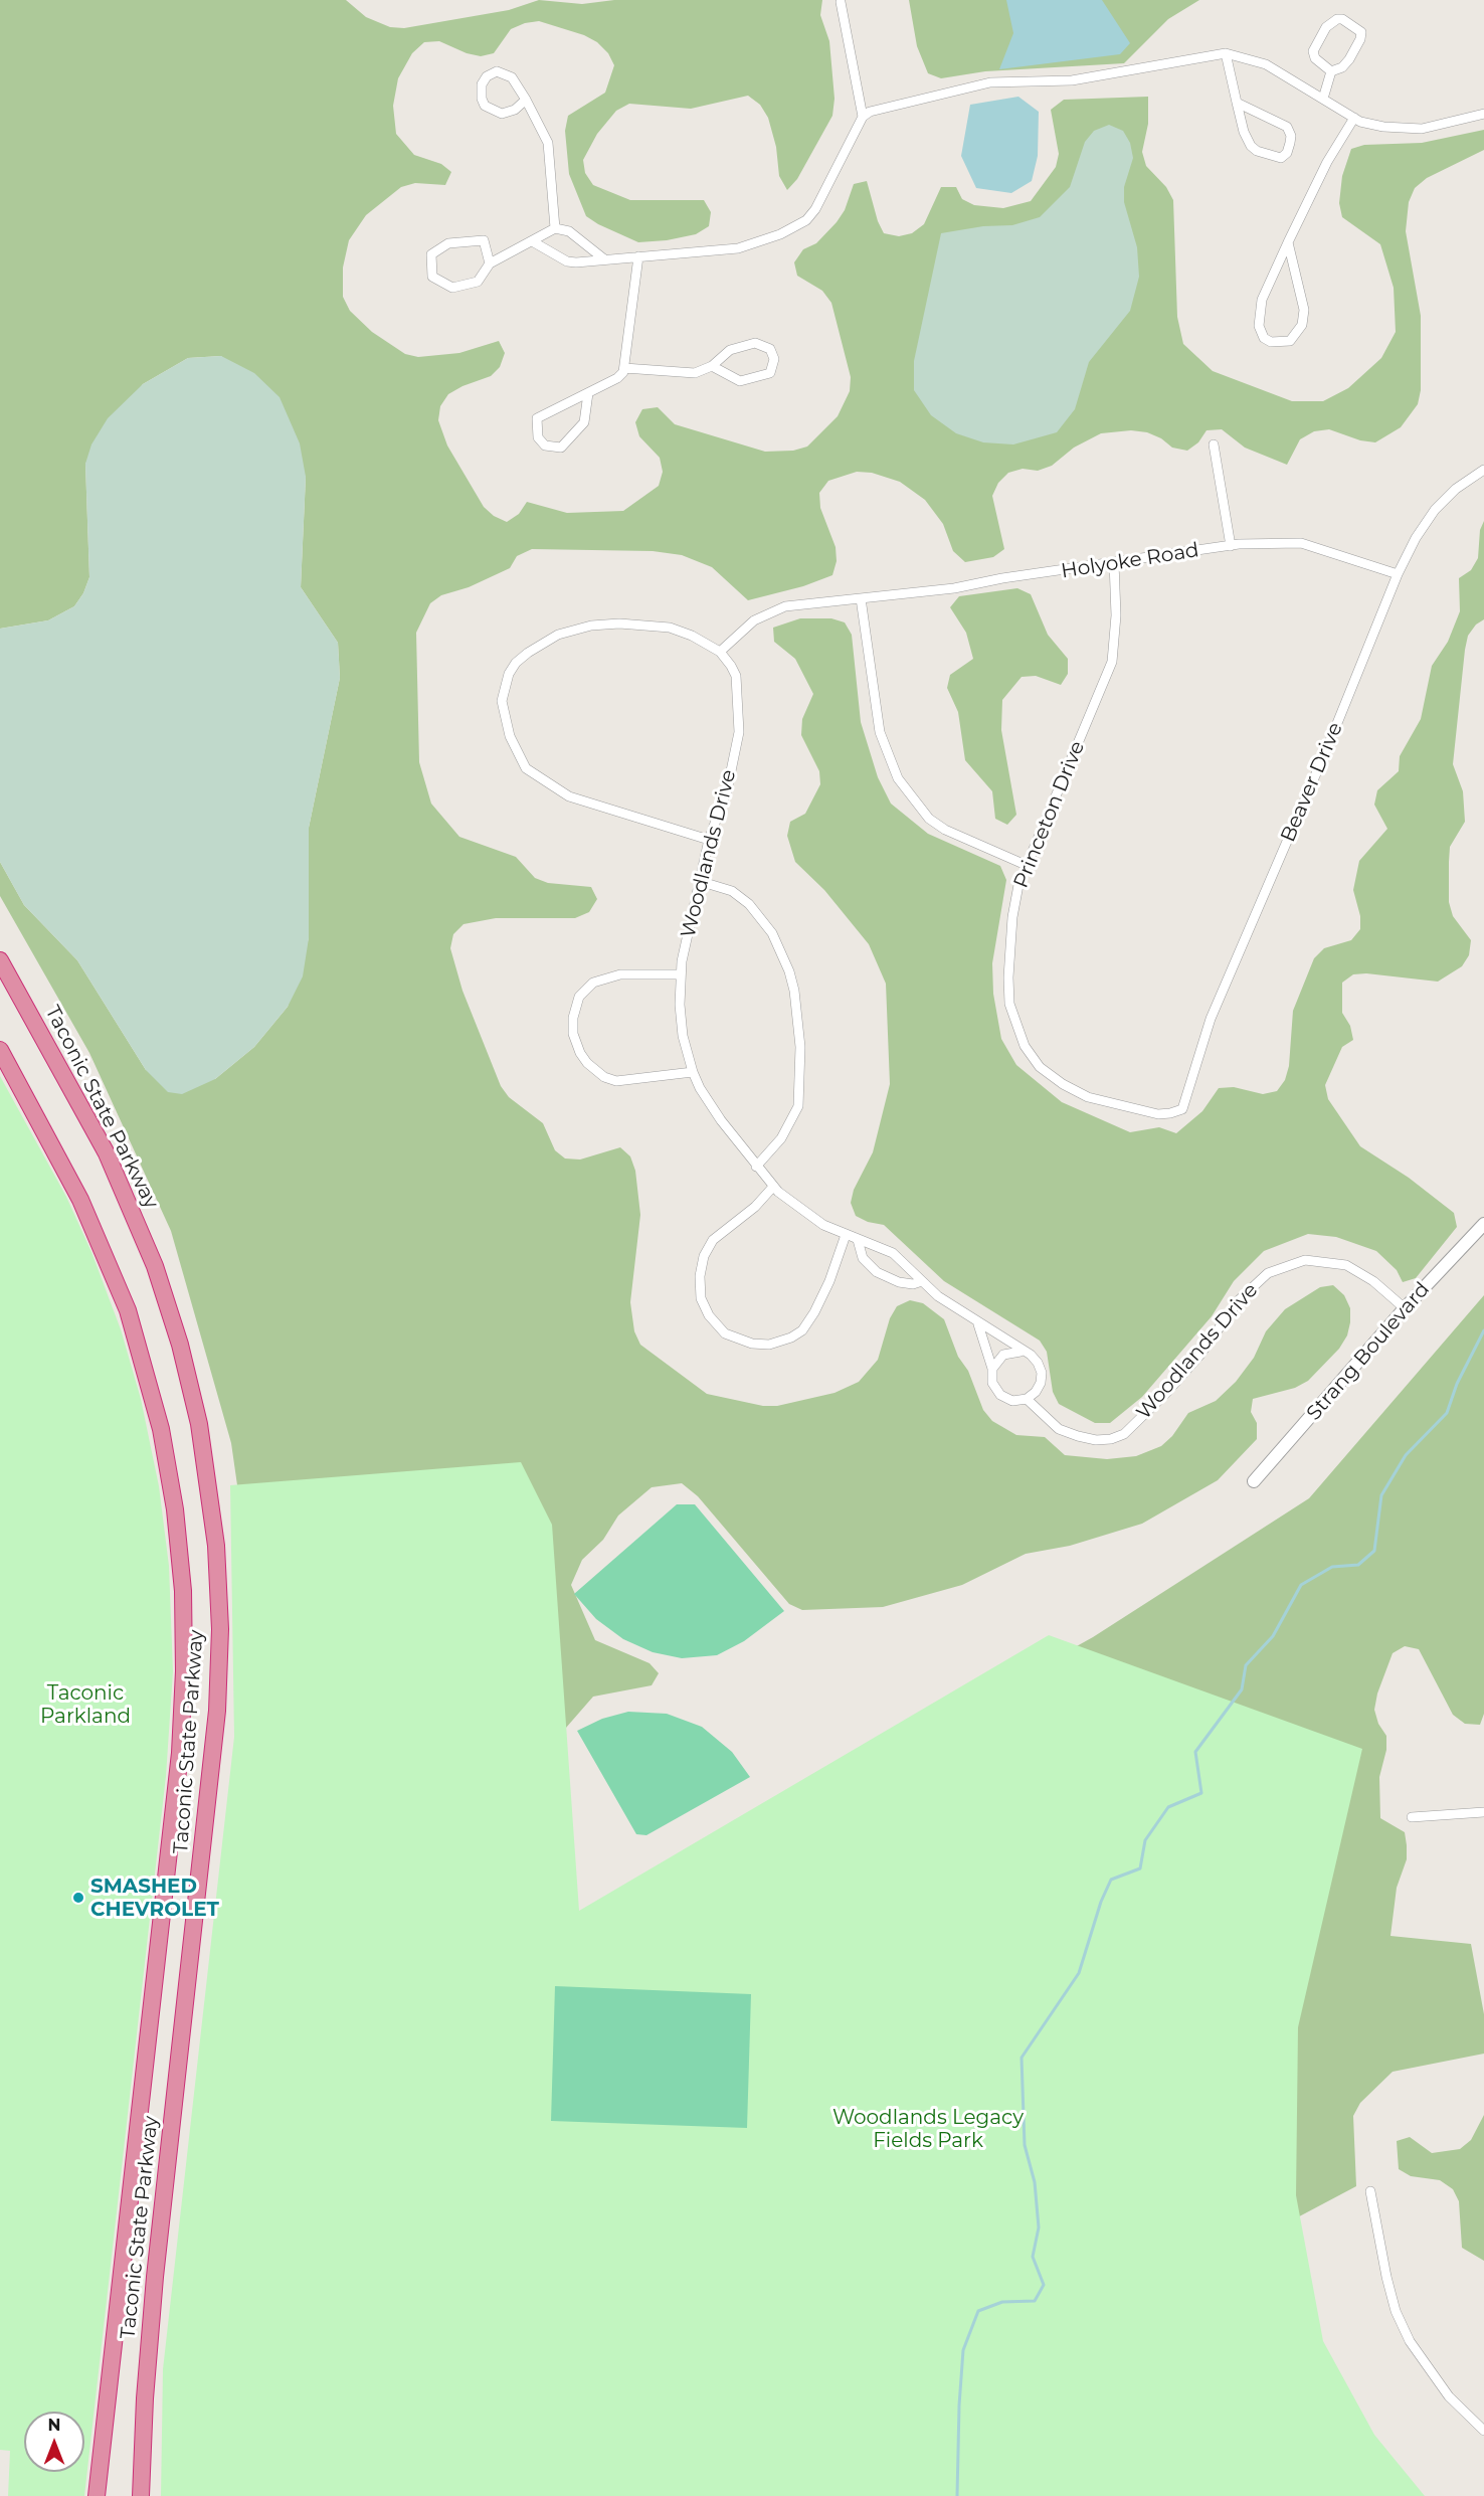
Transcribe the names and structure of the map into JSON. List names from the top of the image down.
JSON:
{
  "streets": {
    "highway": ["Taconic State Parkway"],
    "street": [
      "Holyoke Road",
      "Beaver Drive",
      "Princeton Drive",
      "Woodlands Drive",
      "Strang Boulevard"
    ]
  },
  "crossings": [
    ["Holyoke Road", "Beaver Drive"],
    ["Holyoke Road", "Princeton Drive"],
    ["Holyoke Road", "Woodlands Drive"],
    ["Beaver Drive", "Princeton Drive"],
    ["Woodlands Drive", "Strang Boulevard"]
  ],
  "parks": ["Taconic Parkland", "Woodlands Legacy Fields Park"],
  "places": ["SMASHED CHEVROLET"],
  "north": "top"
}
